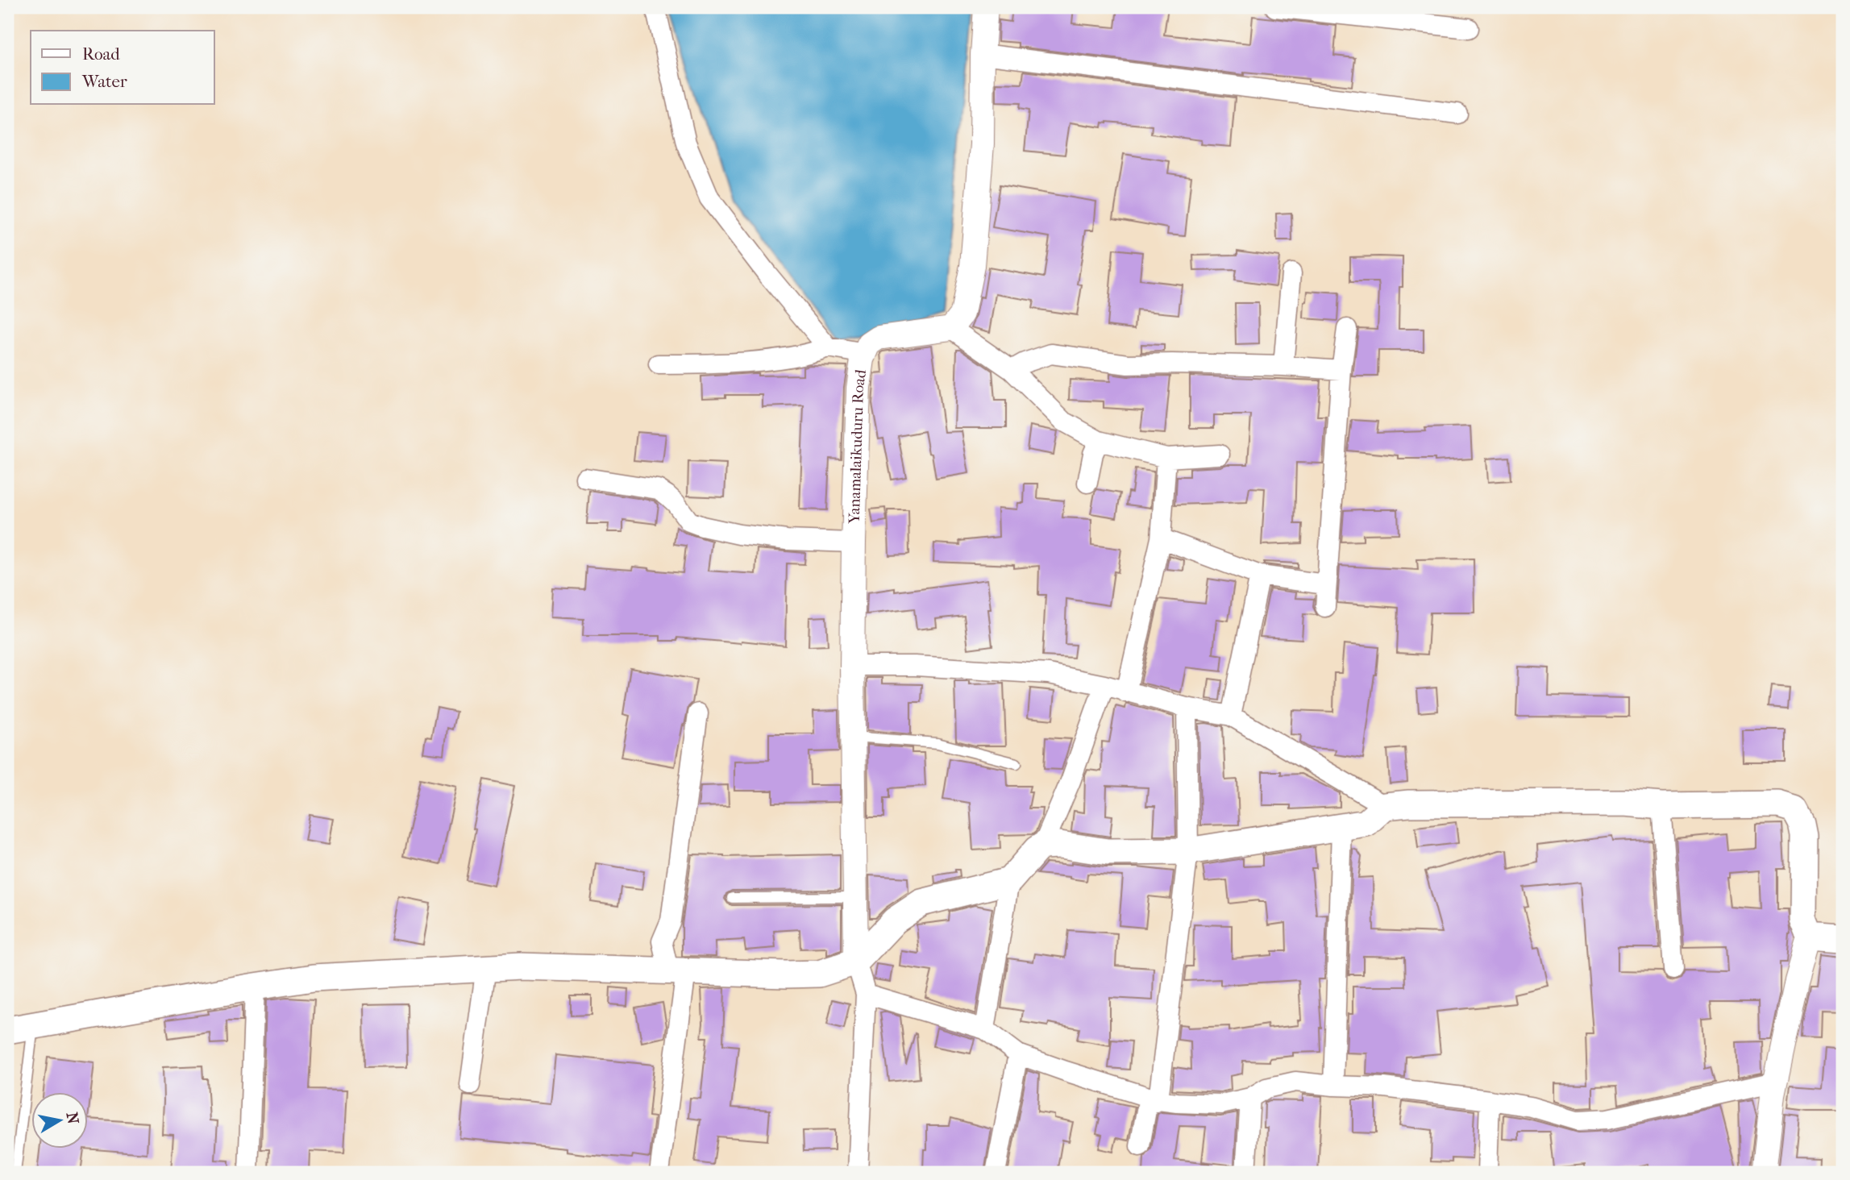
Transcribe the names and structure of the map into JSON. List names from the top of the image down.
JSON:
{
  "streets": {
    "street": ["Yanamalaikuduru Road"]
  },
  "legend": ["Road", "Water"],
  "north": "right"
}
